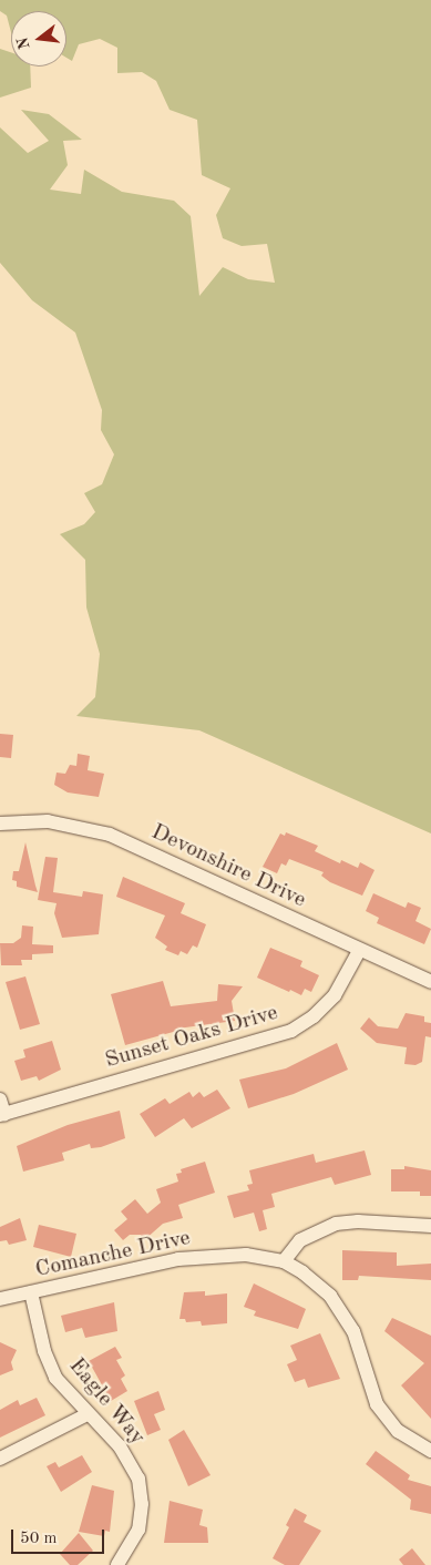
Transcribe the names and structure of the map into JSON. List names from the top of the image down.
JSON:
{
  "streets": {
    "street": [
      "Devonshire Drive",
      "Sunset Oaks Drive",
      "Comanche Drive",
      "Eagle Way"
    ]
  },
  "crossings": [
    ["Devonshire Drive", "Sunset Oaks Drive"],
    ["Comanche Drive", "Eagle Way"]
  ],
  "scale_bar": "50 m",
  "north": "left"
}
